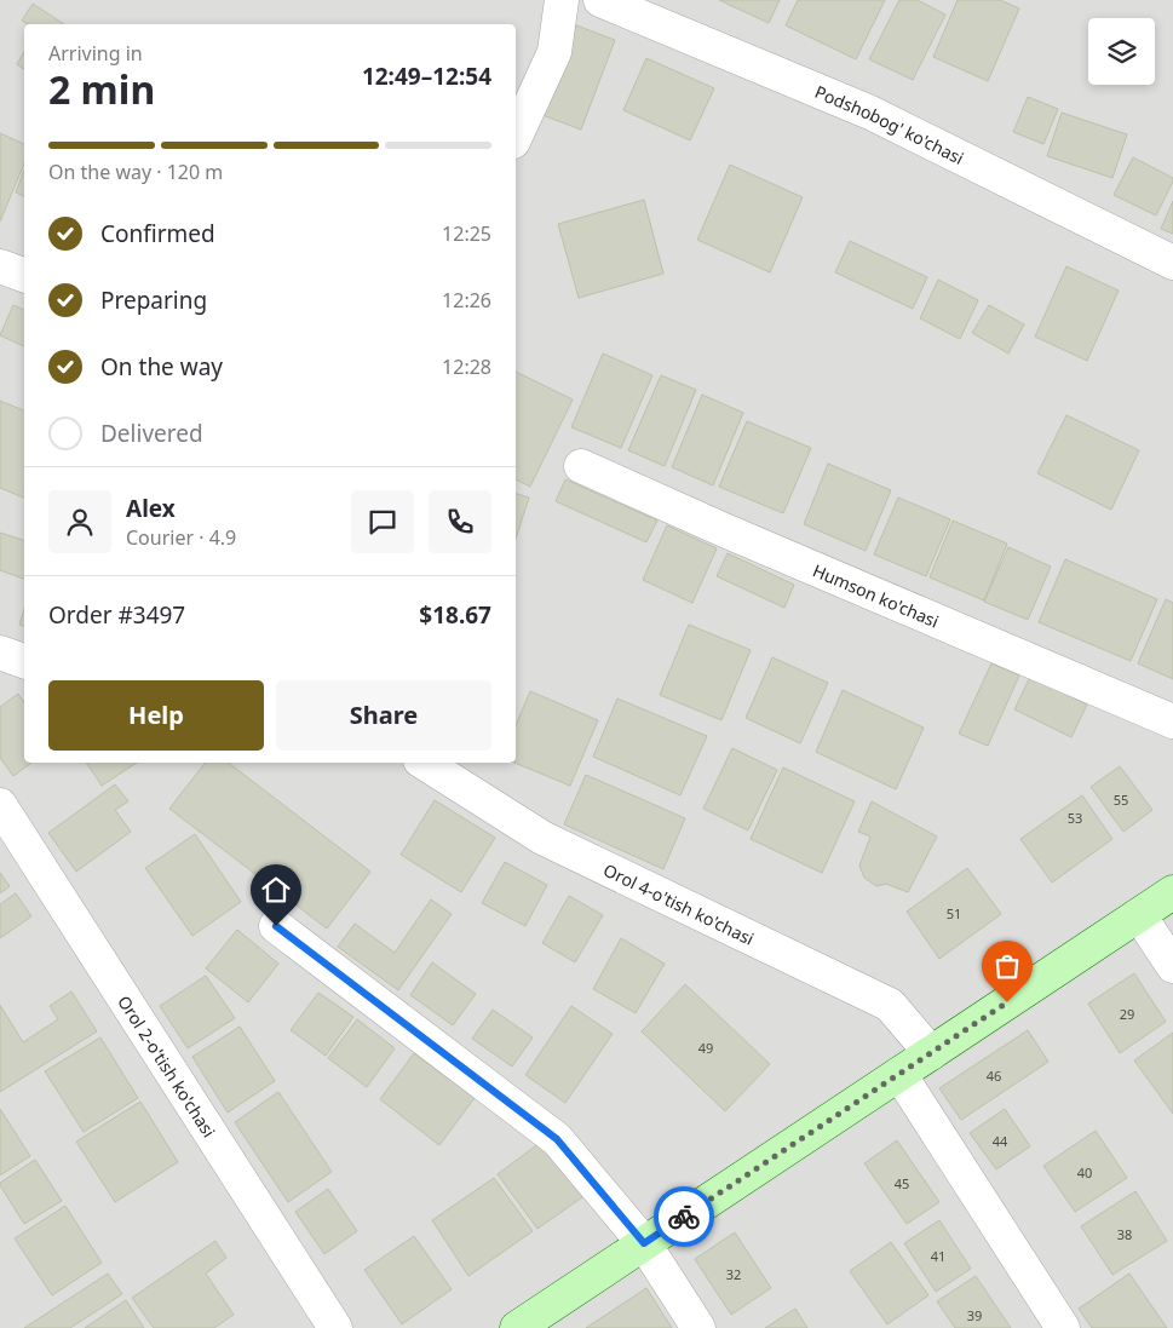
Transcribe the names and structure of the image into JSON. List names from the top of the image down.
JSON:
{
  "streets": {
    "street": [
      "Podshobog' ko'chasi",
      "Humson ko'chasi",
      "Orol 4-o'tish ko'chasi",
      "Orol 2-o'tish ko'chasi"
    ]
  },
  "house_numbers": [
    "55",
    "53",
    "51",
    "29",
    "49",
    "46",
    "44",
    "40",
    "45",
    "38",
    "41",
    "32",
    "39"
  ],
  "page": {
    "heading": ["2 min", "Arriving in", "12:49–12:54"],
    "panel": [
      "Alex",
      "Courier · 4.9",
      "Order #3497",
      "$18.67"
    ],
    "bar": "On the way · 120 m",
    "list": [
      ["Confirmed", "12:25"],
      ["Preparing", "12:26"],
      ["On the way", "12:28"],
      "Delivered"
    ],
    "buttons": ["Help", "Share"]
  }
}
